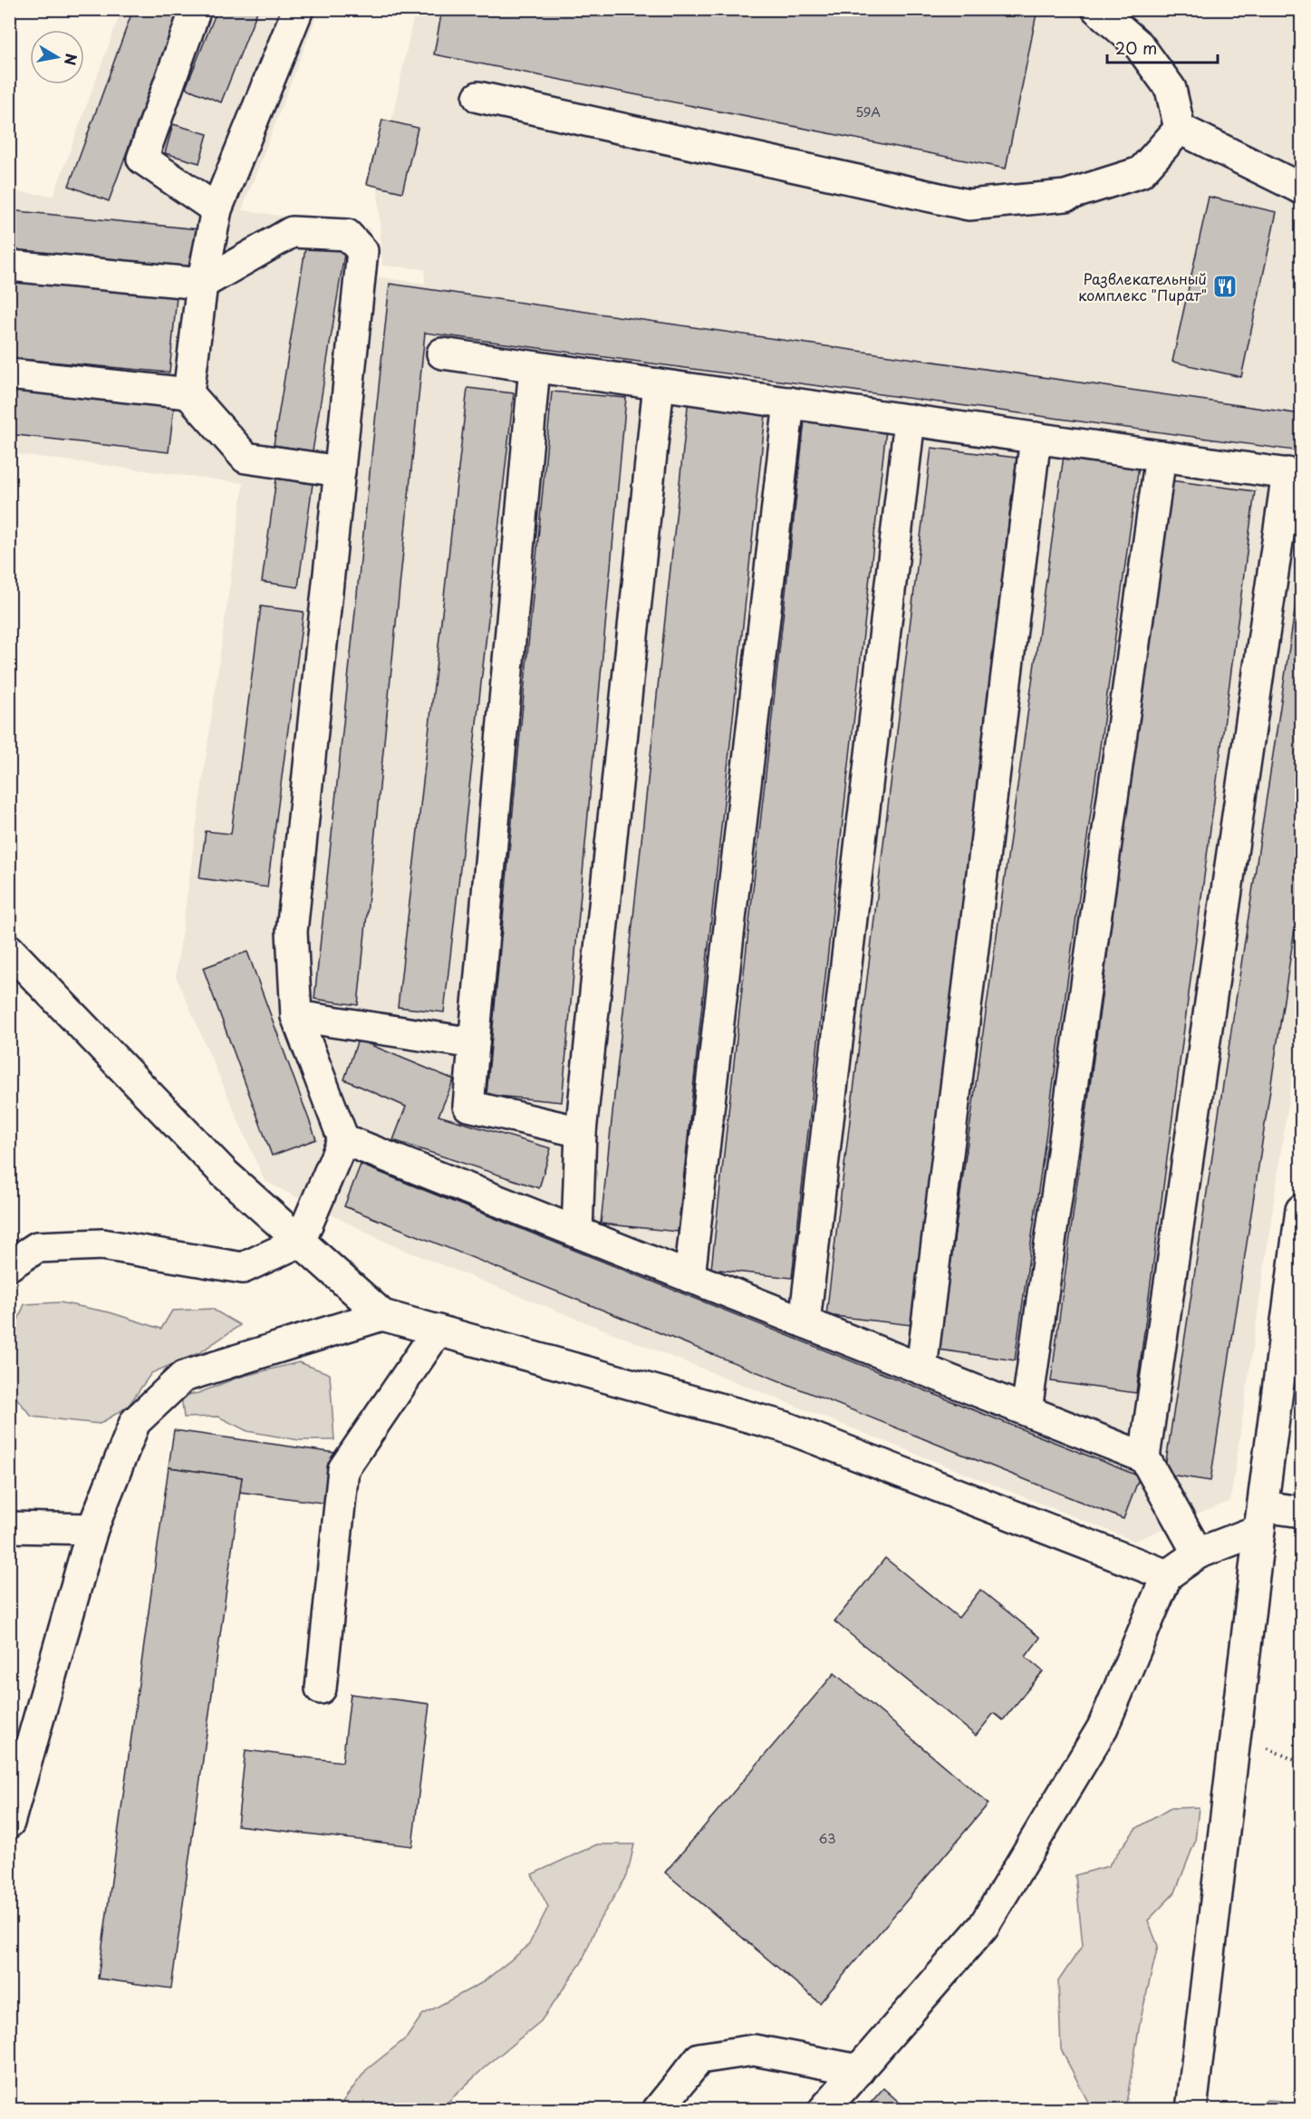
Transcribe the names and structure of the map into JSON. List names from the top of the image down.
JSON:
{
  "places": {
    "restaurant": ["Развлекательный комплекс \"Пират\""]
  },
  "house_numbers": ["59А", "63"],
  "scale_bar": "20 m",
  "north": "right"
}
